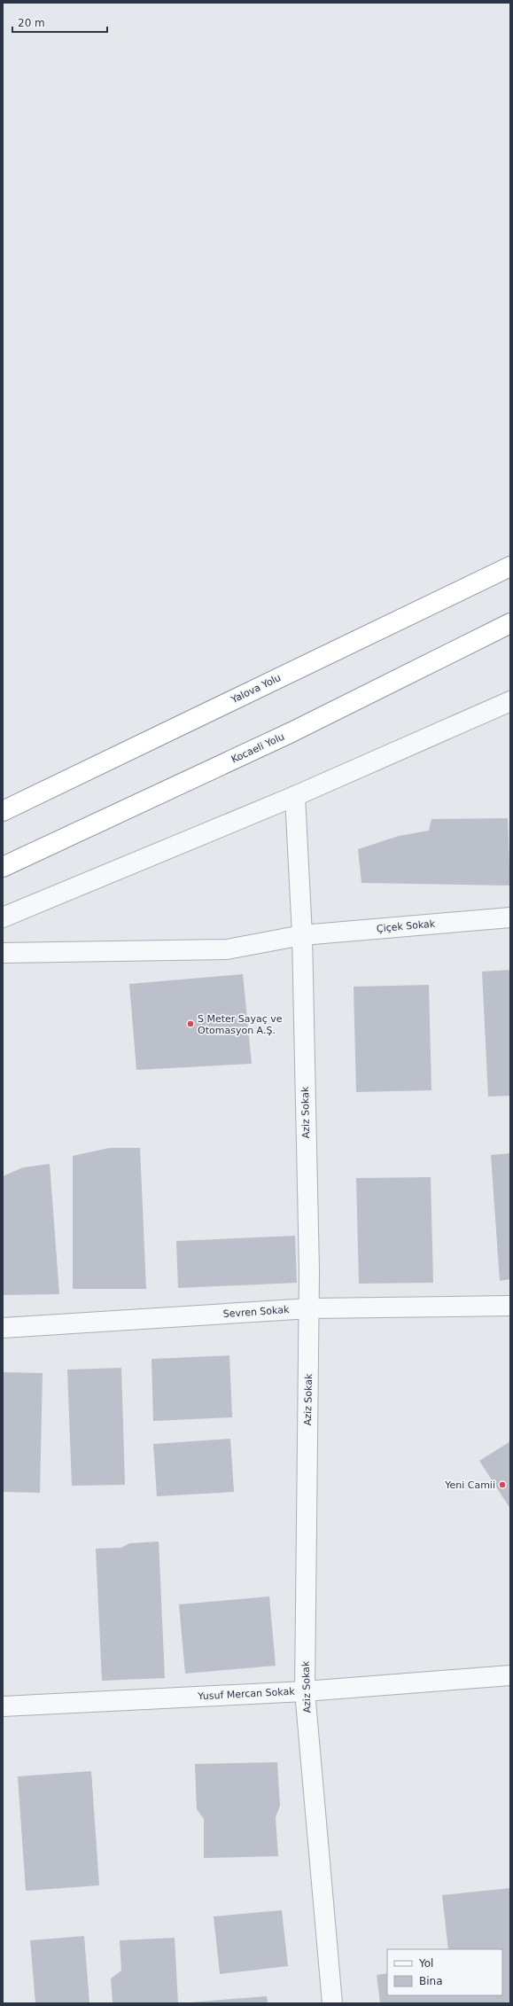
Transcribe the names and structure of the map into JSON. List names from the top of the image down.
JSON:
{
  "streets": {
    "highway": ["Yalova Yolu", "Kocaeli̇ Yolu"],
    "street": [
      "Çiçek Sokak",
      "Aziz Sokak",
      "Sevren Sokak",
      "Yusuf Mercan Sokak"
    ]
  },
  "crossings": [
    ["Çiçek Sokak", "Aziz Sokak"],
    ["Aziz Sokak", "Sevren Sokak"],
    ["Aziz Sokak", "Yusuf Mercan Sokak"]
  ],
  "places": ["S Meter Sayaç ve Otomasyon A.Ş.", "Yeni Camii"],
  "legend": ["Yol", "Bina"],
  "scale_bar": "20 m"
}
